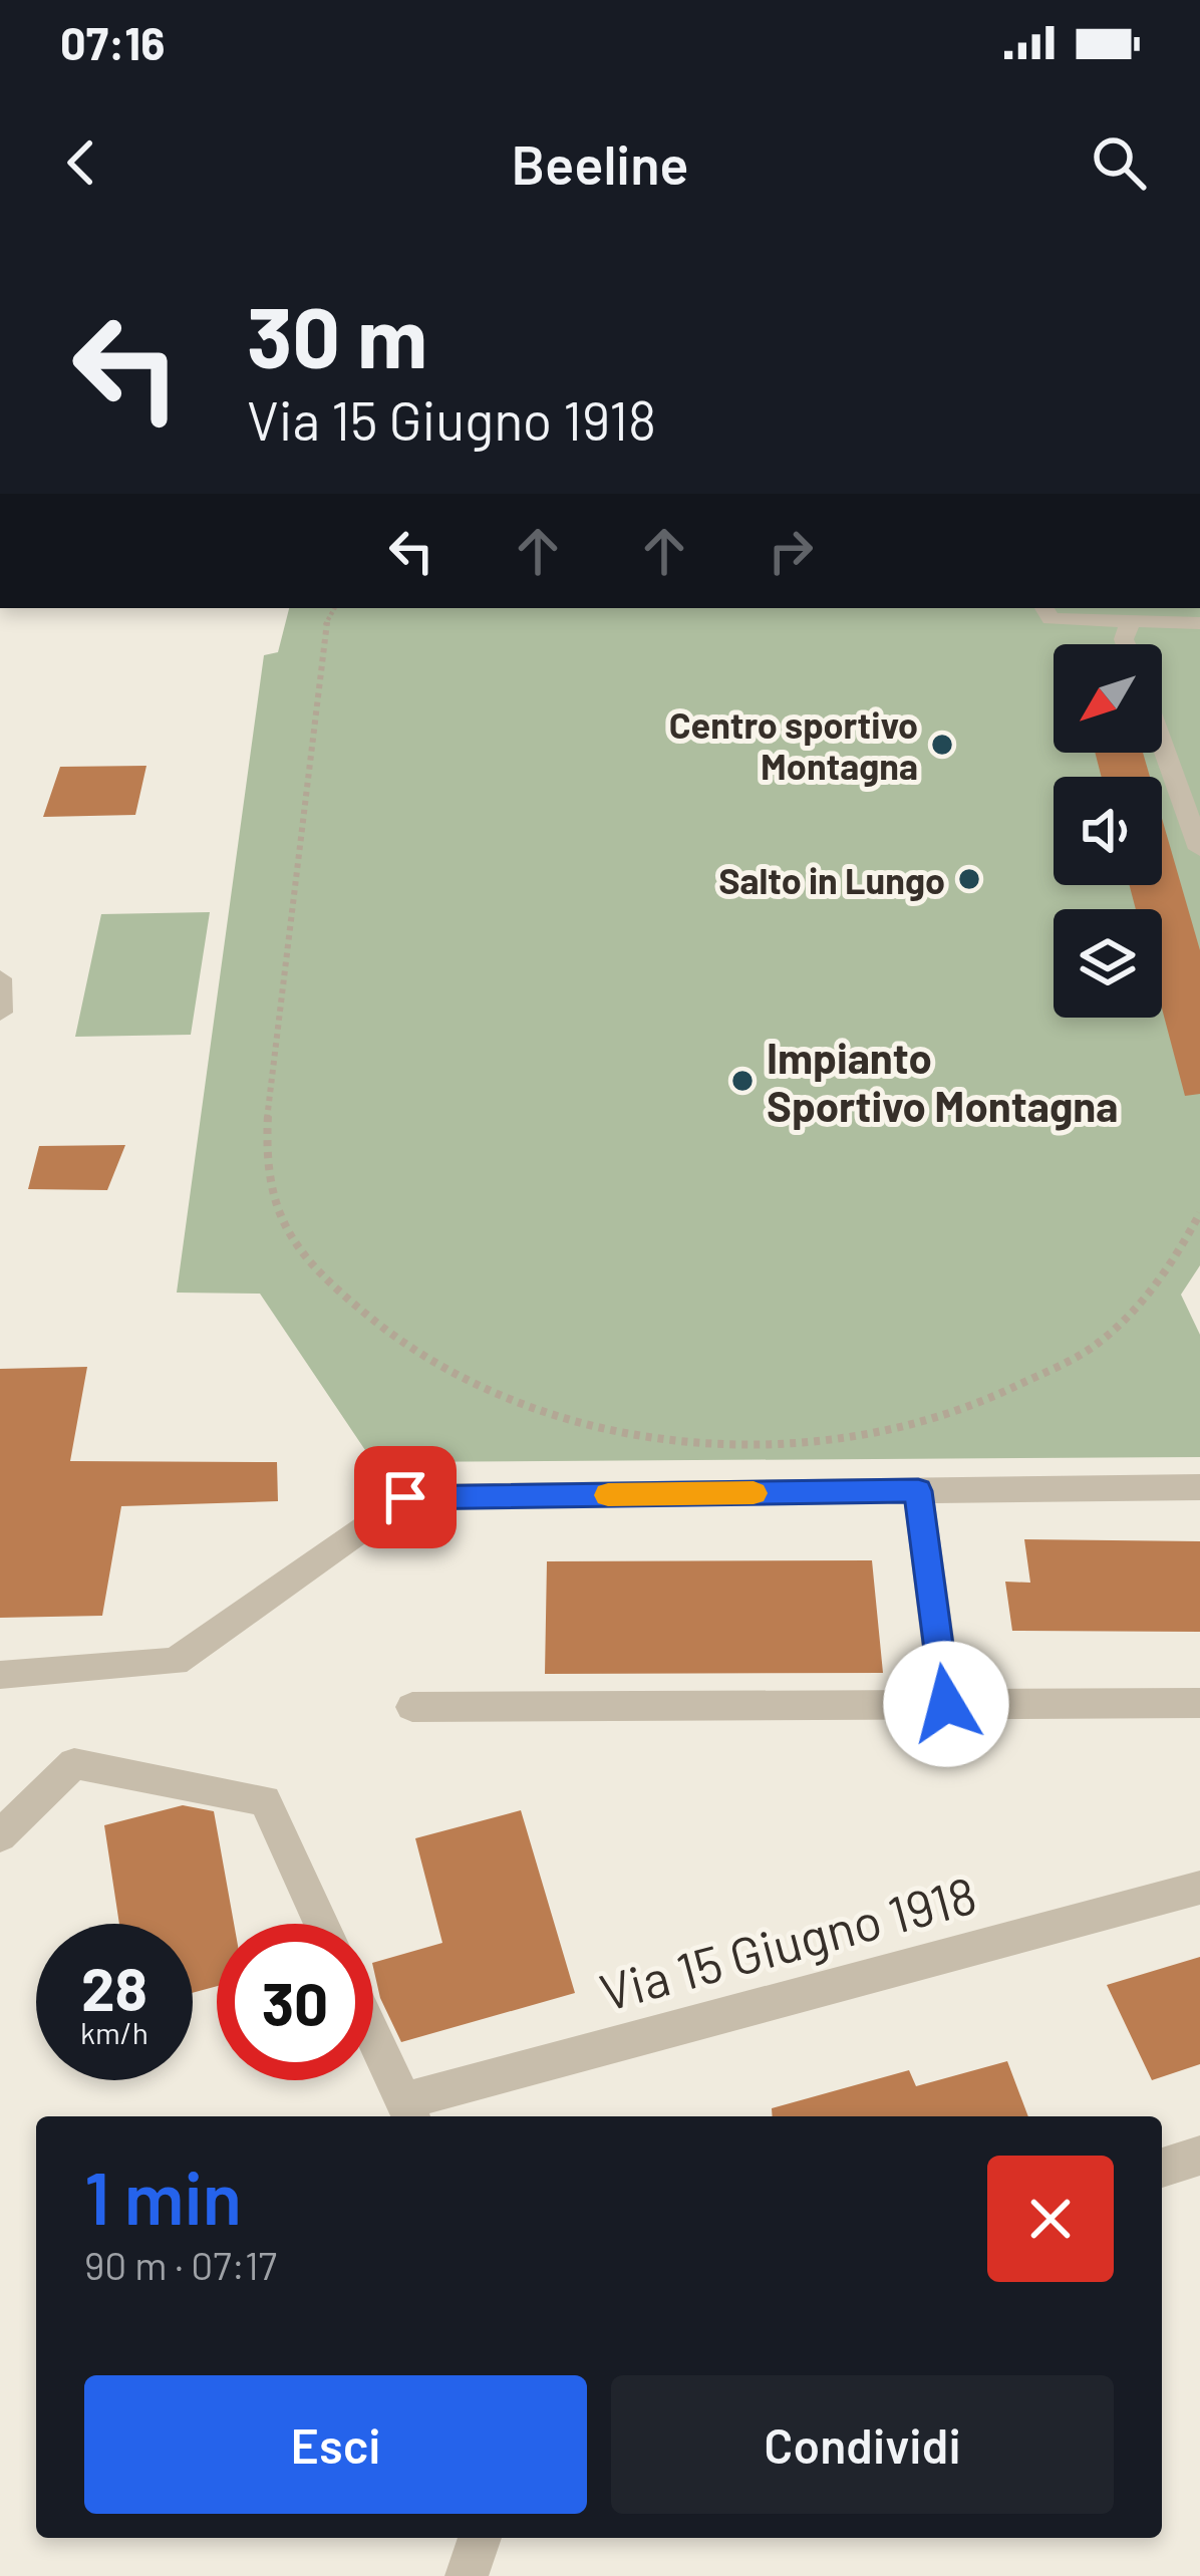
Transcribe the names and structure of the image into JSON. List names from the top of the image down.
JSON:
{
  "streets": {
    "street": ["Via 15 Giugno 1918"]
  },
  "places": ["Centro sportivo Montagna", "Salto in Lungo", "Impianto Sportivo Montagna"],
  "north": "bottom left",
  "page": {
    "status": "07:16",
    "header": "Beeline",
    "turn": ["30 m", "Via 15 Giugno 1918"],
    "speed": "28 km/h",
    "limit": "30",
    "heading": ["1 min", "90 m · 07:17"],
    "buttons": ["Esci", "Condividi"]
  }
}
